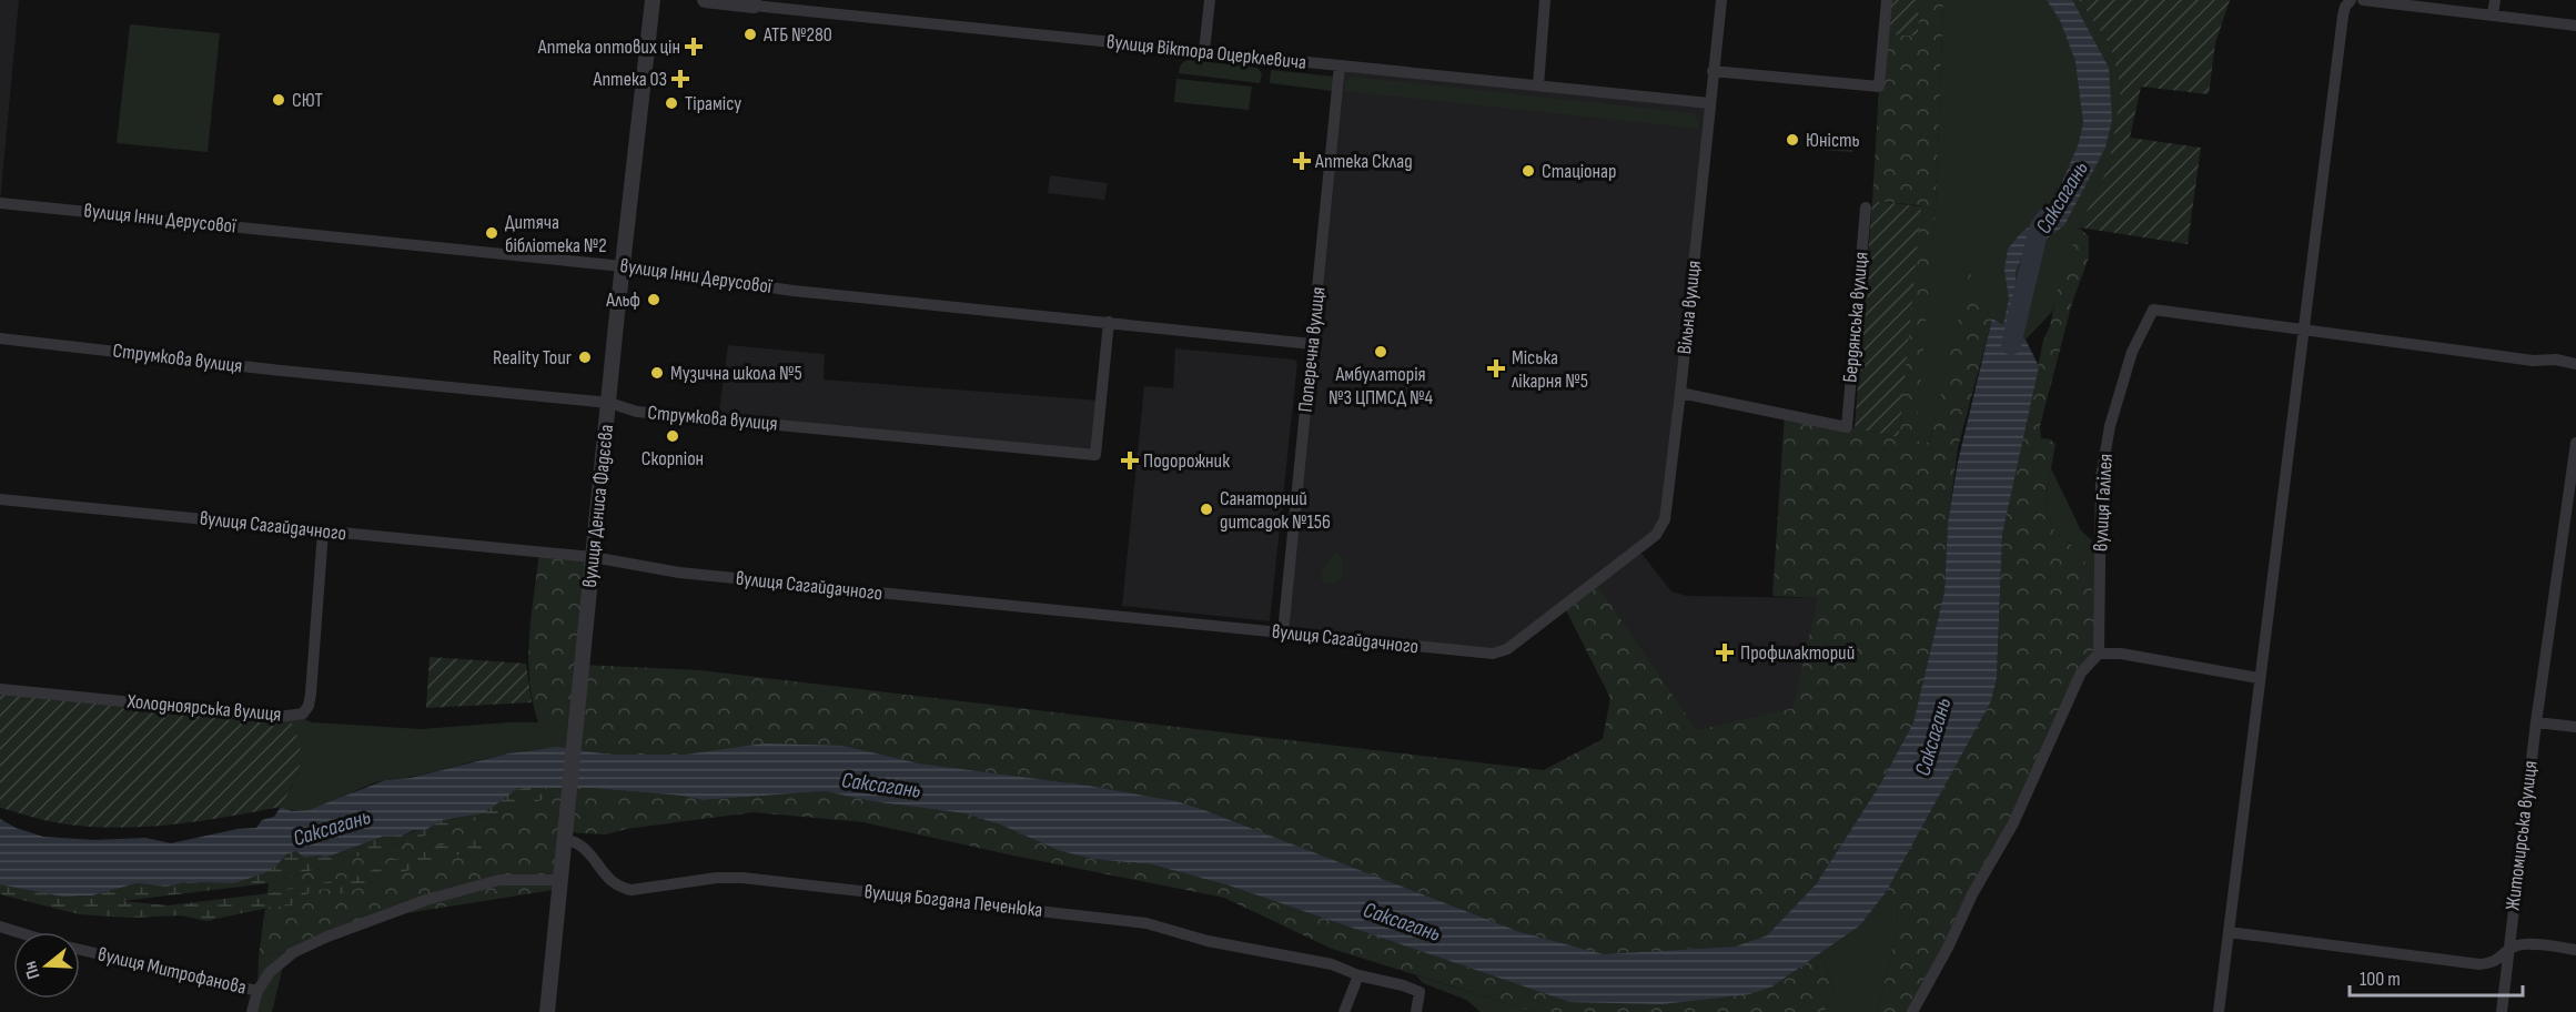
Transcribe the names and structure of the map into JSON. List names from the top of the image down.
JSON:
{
  "streets": {
    "street": [
      "вулиця Віктора Оцерклевича",
      "вулиця Інни Дерусової",
      "Вільна вулиця",
      "Бердянська вулиця",
      "Поперечна вулиця",
      "Струмкова вулиця",
      "вулиця Галілея",
      "вулиця Дениса Фадєєва",
      "вулиця Сагайдачного",
      "Холодноярська вулиця",
      "Житомирська вулиця",
      "вулиця Богдана Печенюка",
      "вулиця Митрофанова"
    ]
  },
  "crossings": [
    ["вулиця Віктора Оцерклевича", "Вільна вулиця"],
    ["вулиця Віктора Оцерклевича", "Поперечна вулиця"],
    ["вулиця Інни Дерусової", "Поперечна вулиця"],
    ["вулиця Інни Дерусової", "Струмкова вулиця"],
    ["вулиця Інни Дерусової", "вулиця Дениса Фадєєва"],
    ["Вільна вулиця", "Бердянська вулиця"],
    ["Вільна вулиця", "вулиця Сагайдачного"],
    ["Поперечна вулиця", "вулиця Сагайдачного"],
    ["Струмкова вулиця", "вулиця Дениса Фадєєва"],
    ["вулиця Дениса Фадєєва", "вулиця Сагайдачного"],
    ["вулиця Дениса Фадєєва", "вулиця Богдана Печенюка"],
    ["вулиця Сагайдачного", "Холодноярська вулиця"]
  ],
  "water": ["Саксагань"],
  "places": {
    "other": [
      "АТБ №280",
      "СЮТ",
      "Тірамісу",
      "Юність",
      "Стаціонар",
      "Дитяча бібліотека №2",
      "Альф",
      "Амбулаторія №3 ЦПМСД №4",
      "Reality Tour",
      "Музична школа №5",
      "Скорпіон",
      "Санаторний дитсадок №156"
    ],
    "health": [
      "Аптека оптових цін",
      "Аптека 03",
      "Аптека Склад",
      "Міська лікарня №5",
      "Подорожник",
      "Профилакторий"
    ]
  },
  "scale_bar": "100 m",
  "north": "left"
}
